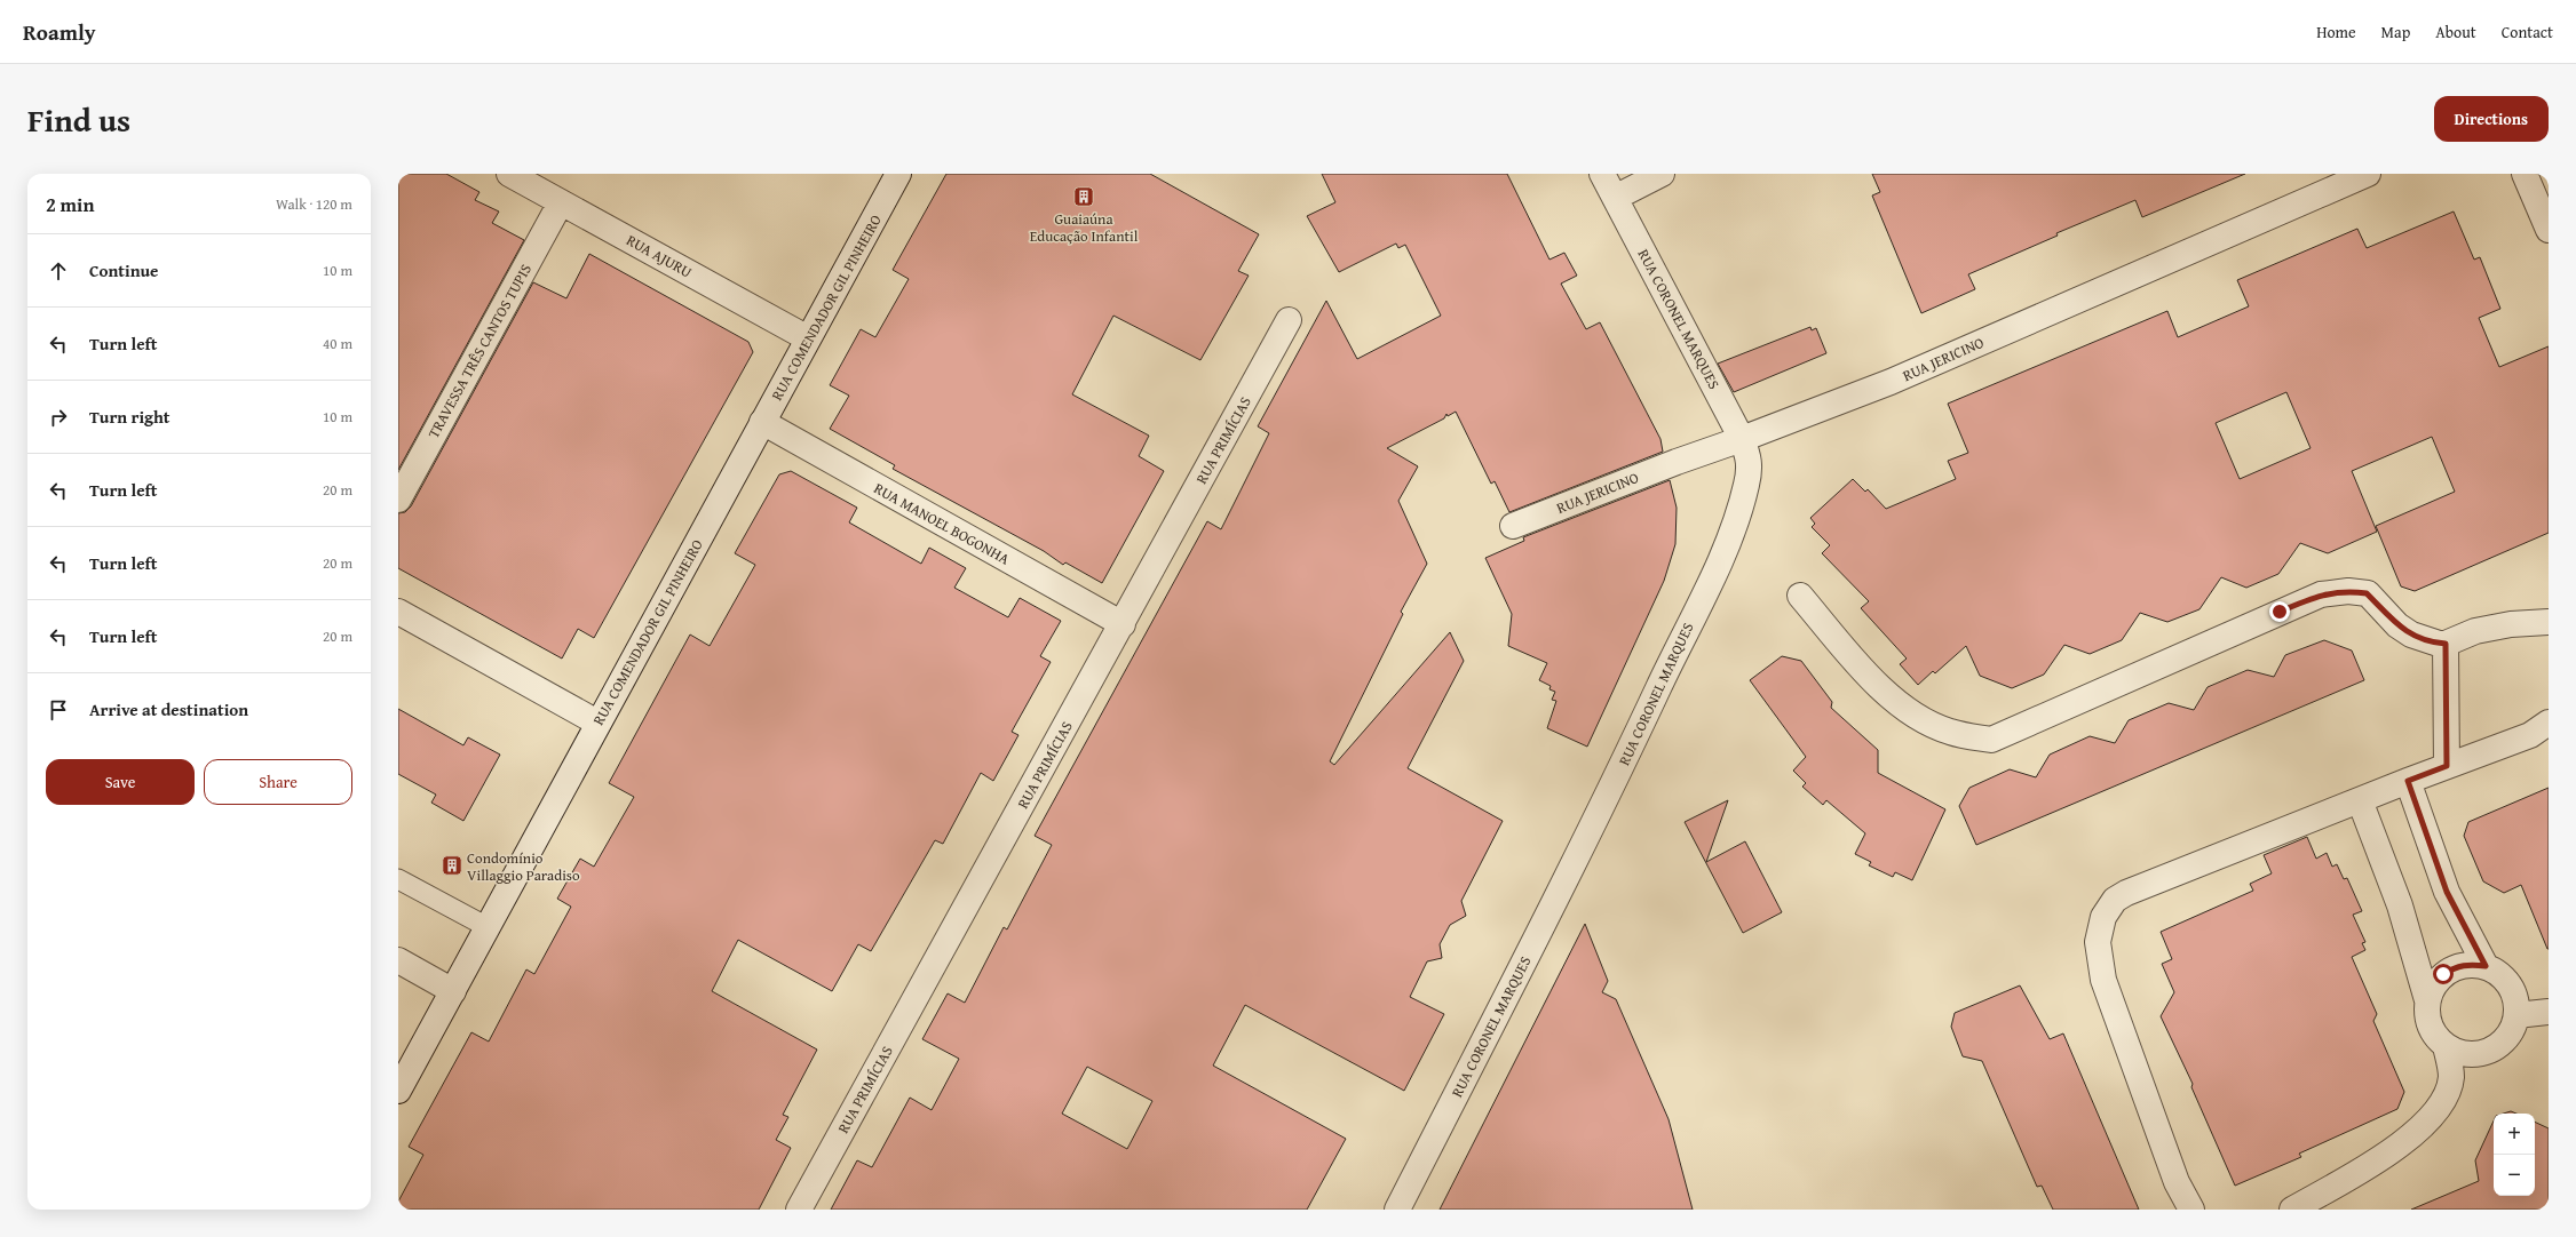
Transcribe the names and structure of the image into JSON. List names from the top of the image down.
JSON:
{
  "streets": {
    "street": [
      "RUA AJURU",
      "RUA COMENDADOR GIL PINHEIRO",
      "RUA CORONEL MARQUES",
      "TRAVESSA TRÊS CANTOS TUPIS",
      "RUA JERICINO",
      "RUA PRIMÍCIAS",
      "RUA MANOEL BOGONHA"
    ]
  },
  "crossings": [
    ["RUA AJURU", "RUA COMENDADOR GIL PINHEIRO"],
    ["RUA AJURU", "TRAVESSA TRÊS CANTOS TUPIS"],
    ["RUA COMENDADOR GIL PINHEIRO", "RUA MANOEL BOGONHA"],
    ["RUA CORONEL MARQUES", "RUA JERICINO"],
    ["RUA PRIMÍCIAS", "RUA MANOEL BOGONHA"]
  ],
  "places": {
    "building": ["Guaiaúna Educação Infantil", "Condomínio Villaggio Paradiso"]
  },
  "page": {
    "header": "Roamly",
    "nav": [
      "Home",
      "Map",
      "About",
      "Contact"
    ],
    "title": "Find us",
    "buttons": [
      "Directions",
      ["Save", "Share"]
    ],
    "heading": ["2 min", "Walk · 120 m"],
    "list": [
      ["Continue", "10 m"],
      ["Turn left", "40 m"],
      ["Turn right", "10 m"],
      ["Turn left", "20 m"],
      ["Turn left", "20 m"],
      ["Turn left", "20 m"],
      "Arrive at destination"
    ],
    "map_buttons": ["+", "−"]
  }
}
